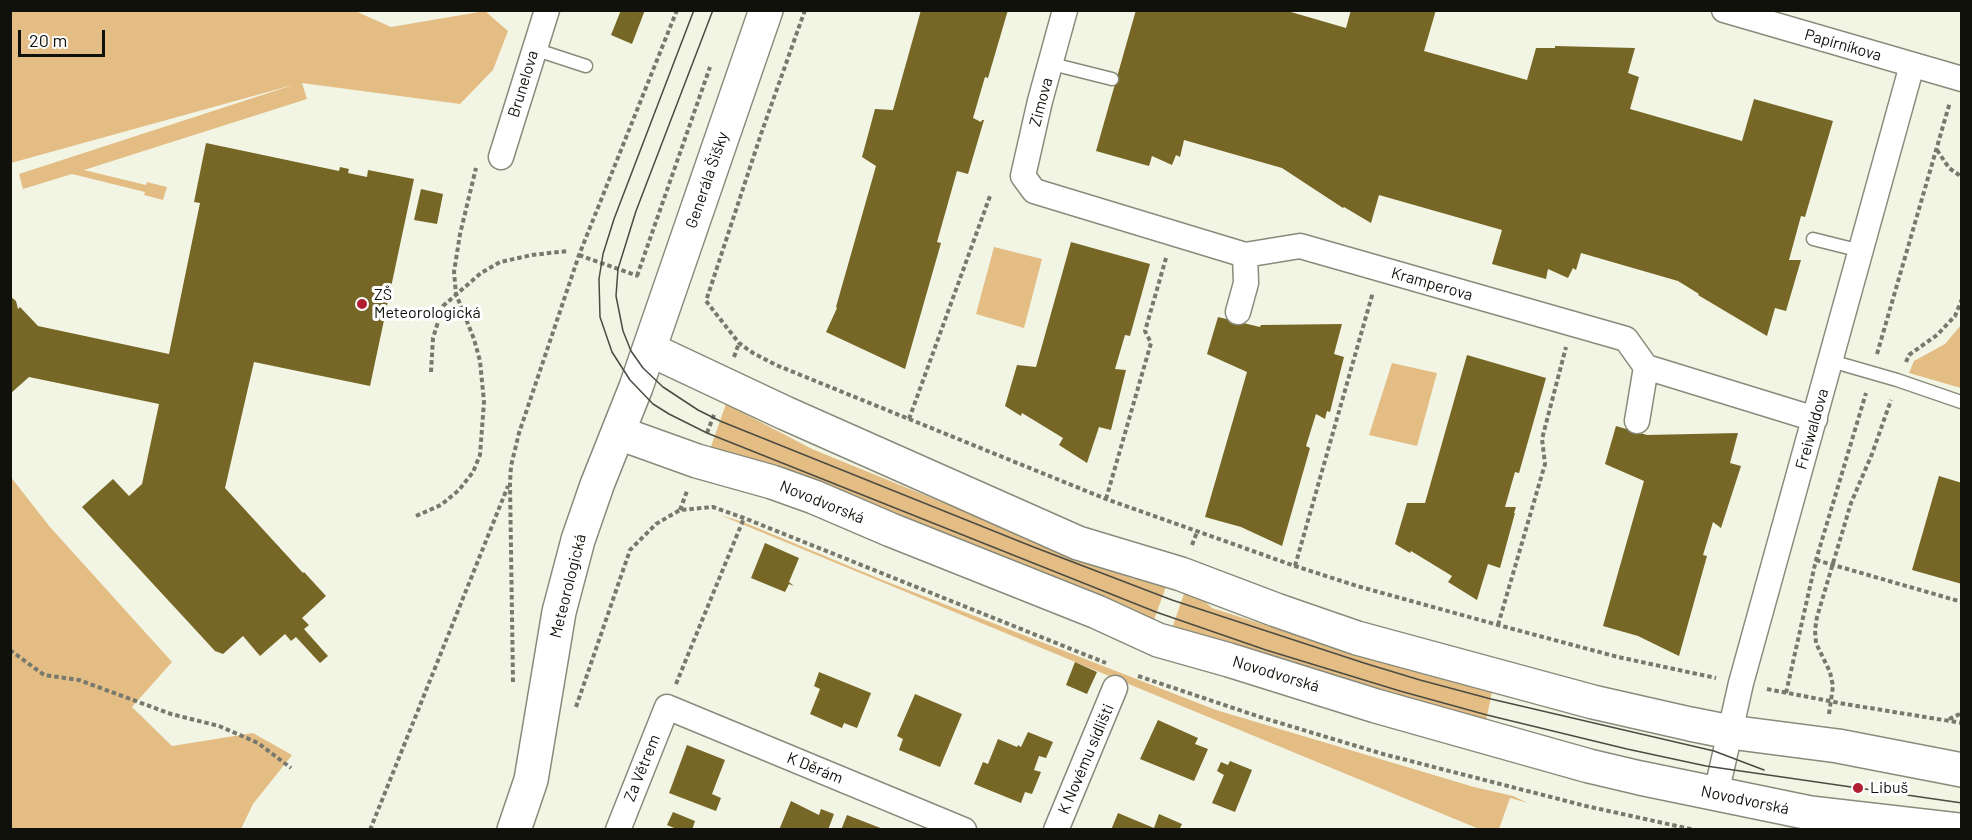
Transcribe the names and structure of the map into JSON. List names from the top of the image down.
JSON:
{
  "streets": {
    "main road": ["Generála Šišky", "Novodvorská", "Meteorologická"],
    "street": [
      "Papírníkova",
      "Brunelova",
      "Zimova",
      "Kramperova",
      "Freiwaldova",
      "K Novému sídlišti",
      "Za Větrem",
      "K Děrám"
    ]
  },
  "crossings": [
    ["Papírníkova", "Freiwaldova"],
    ["Zimova", "Kramperova"],
    ["Generála Šišky", "Meteorologická"],
    ["Freiwaldova", "Novodvorská"],
    ["Novodvorská", "Meteorologická"],
    ["Za Větrem", "K Děrám"]
  ],
  "places": ["ZŠ Meteorologická", "Libuš"],
  "scale_bar": "20 m"
}
